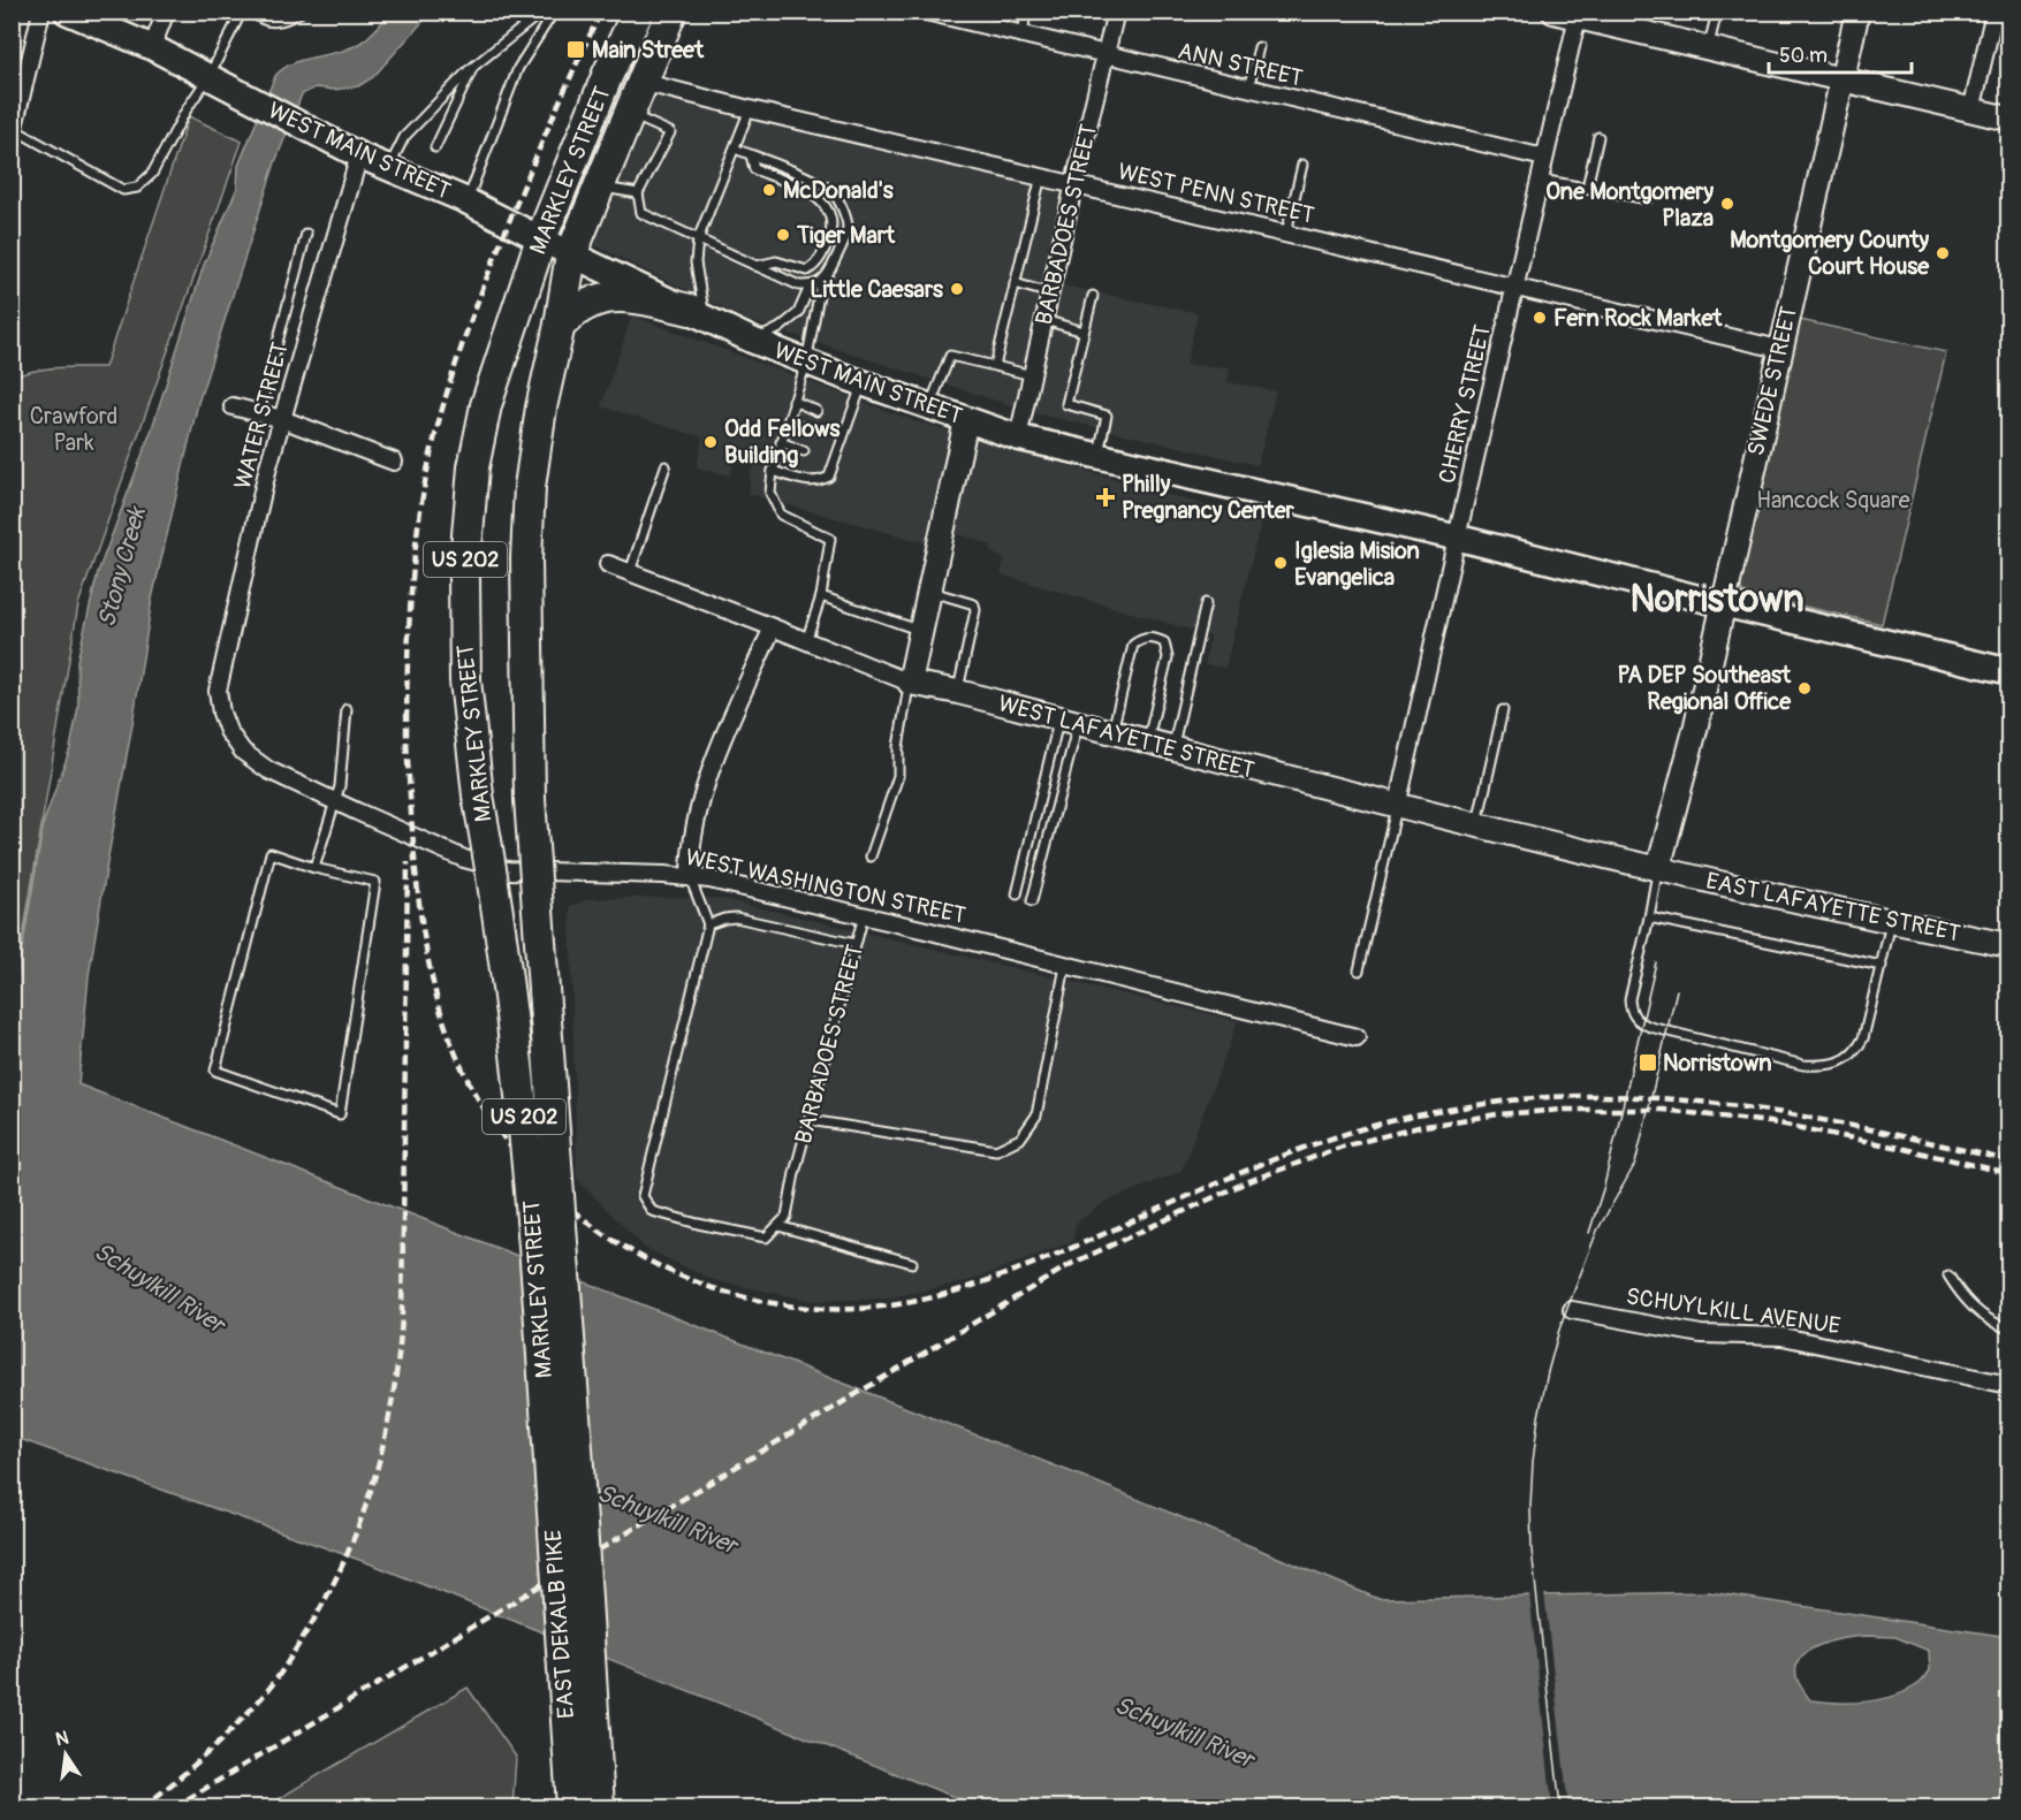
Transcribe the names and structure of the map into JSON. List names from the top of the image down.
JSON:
{
  "streets": {
    "highway": ["MARKLEY STREET", "US 202", "EAST DEKALB PIKE"],
    "main road": ["WEST MAIN STREET"],
    "street": [
      "ANN STREET",
      "WEST PENN STREET",
      "BARBADOES STREET",
      "SWEDE STREET",
      "CHERRY STREET",
      "WATER STREET",
      "WEST LAFAYETTE STREET",
      "WEST WASHINGTON STREET",
      "EAST LAFAYETTE STREET",
      "SCHUYLKILL AVENUE"
    ]
  },
  "crossings": [
    ["ANN STREET", "BARBADOES STREET"],
    ["ANN STREET", "CHERRY STREET"],
    ["WEST MAIN STREET", "MARKLEY STREET"],
    ["WEST MAIN STREET", "BARBADOES STREET"],
    ["WEST MAIN STREET", "SWEDE STREET"],
    ["WEST MAIN STREET", "CHERRY STREET"],
    ["WEST MAIN STREET", "WATER STREET"],
    ["MARKLEY STREET", "WEST PENN STREET"],
    ["MARKLEY STREET", "EAST DEKALB PIKE"],
    ["WEST PENN STREET", "BARBADOES STREET"],
    ["WEST PENN STREET", "SWEDE STREET"],
    ["WEST PENN STREET", "CHERRY STREET"],
    ["BARBADOES STREET", "WEST WASHINGTON STREET"],
    ["SWEDE STREET", "WEST LAFAYETTE STREET"],
    ["SWEDE STREET", "EAST LAFAYETTE STREET"],
    ["CHERRY STREET", "WEST LAFAYETTE STREET"],
    ["WATER STREET", "WEST WASHINGTON STREET"],
    ["WEST LAFAYETTE STREET", "EAST LAFAYETTE STREET"]
  ],
  "districts": ["Norristown"],
  "water": ["Stony Creek", "Schuylkill River"],
  "parks": ["Crawford Park", "Hancock Square"],
  "places": {
    "transit": ["Main Street", "Norristown"],
    "other": [
      "McDonald's",
      "One Montgomery Plaza",
      "Tiger Mart",
      "Montgomery County Court House",
      "Little Caesars",
      "Fern Rock Market",
      "Odd Fellows Building",
      "Iglesia Mision Evangelica",
      "PA DEP Southeast Regional Office"
    ],
    "health": ["Philly Pregnancy Center"]
  },
  "scale_bar": "50 m",
  "north": "top"
}
